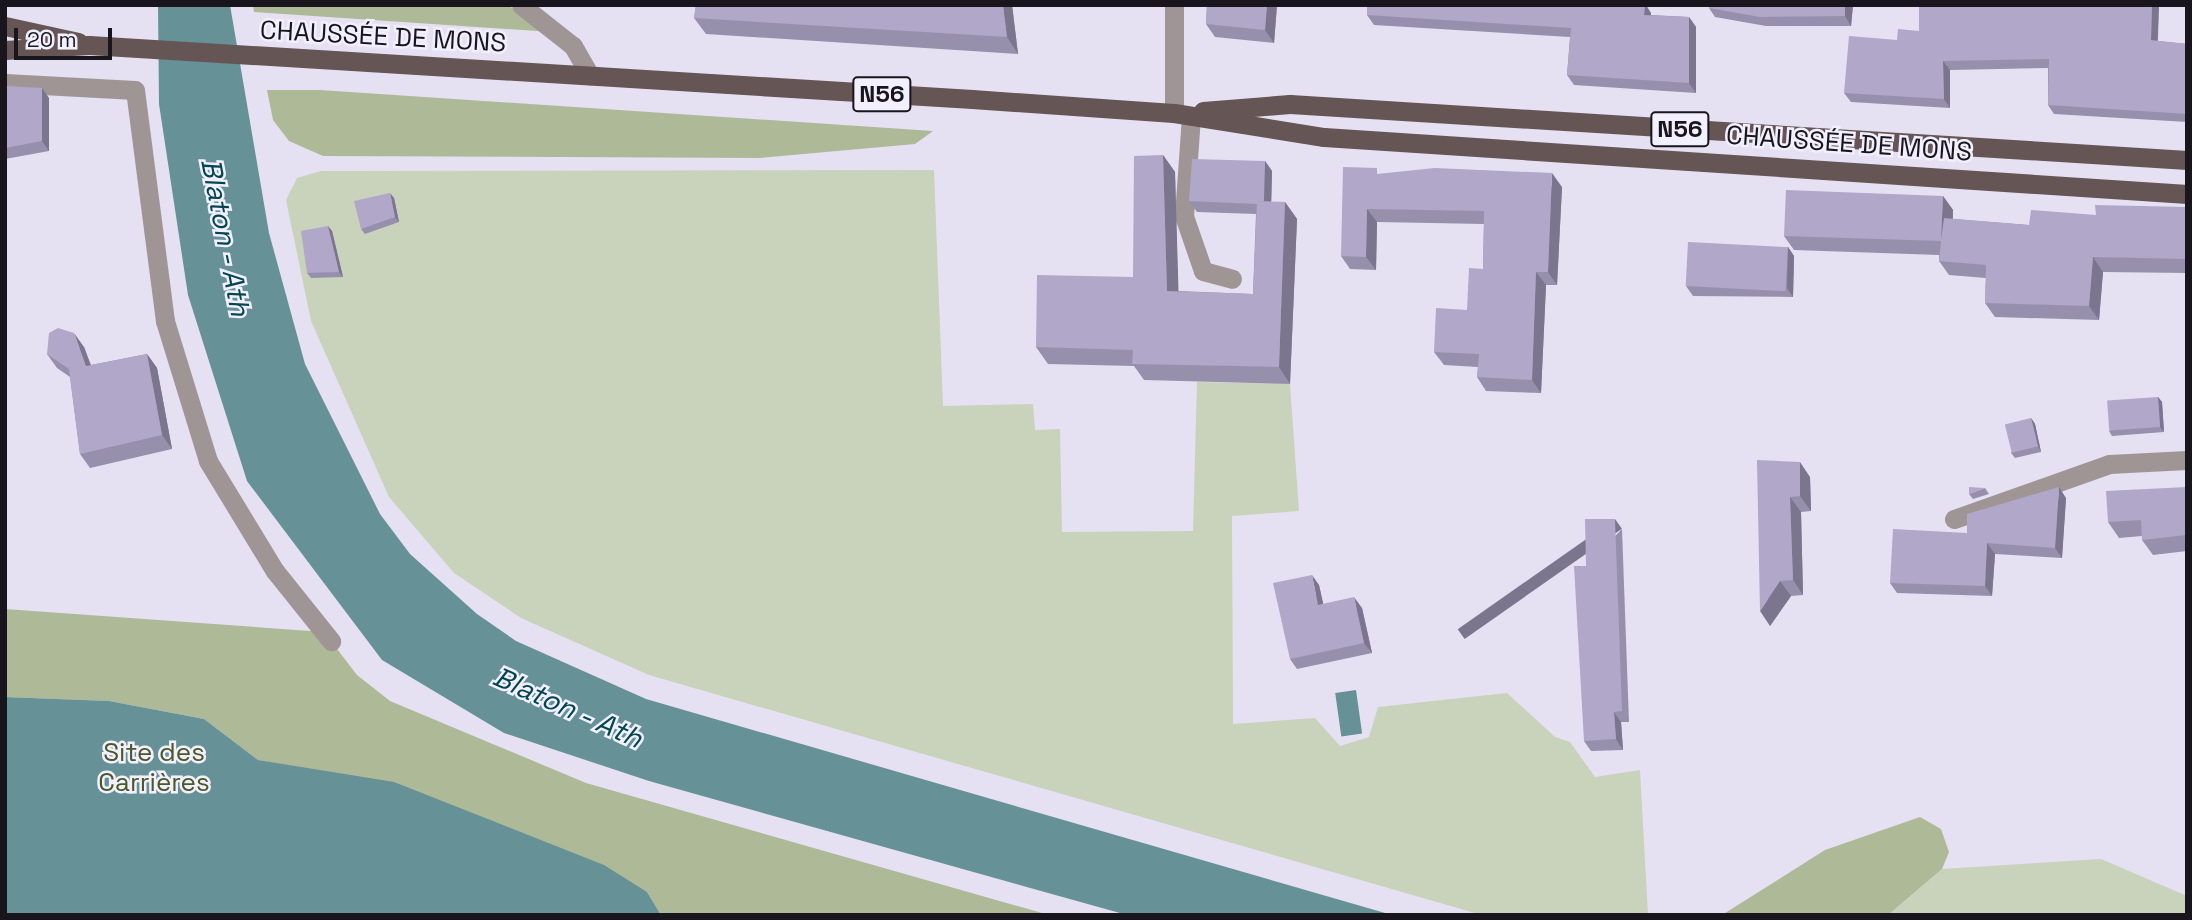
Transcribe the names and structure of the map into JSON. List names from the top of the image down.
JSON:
{
  "streets": {
    "main road": ["CHAUSSÉE DE MONS", "N56"]
  },
  "water": ["Blaton - Ath"],
  "parks": ["Site des Carrières"],
  "scale_bar": "20 m"
}
